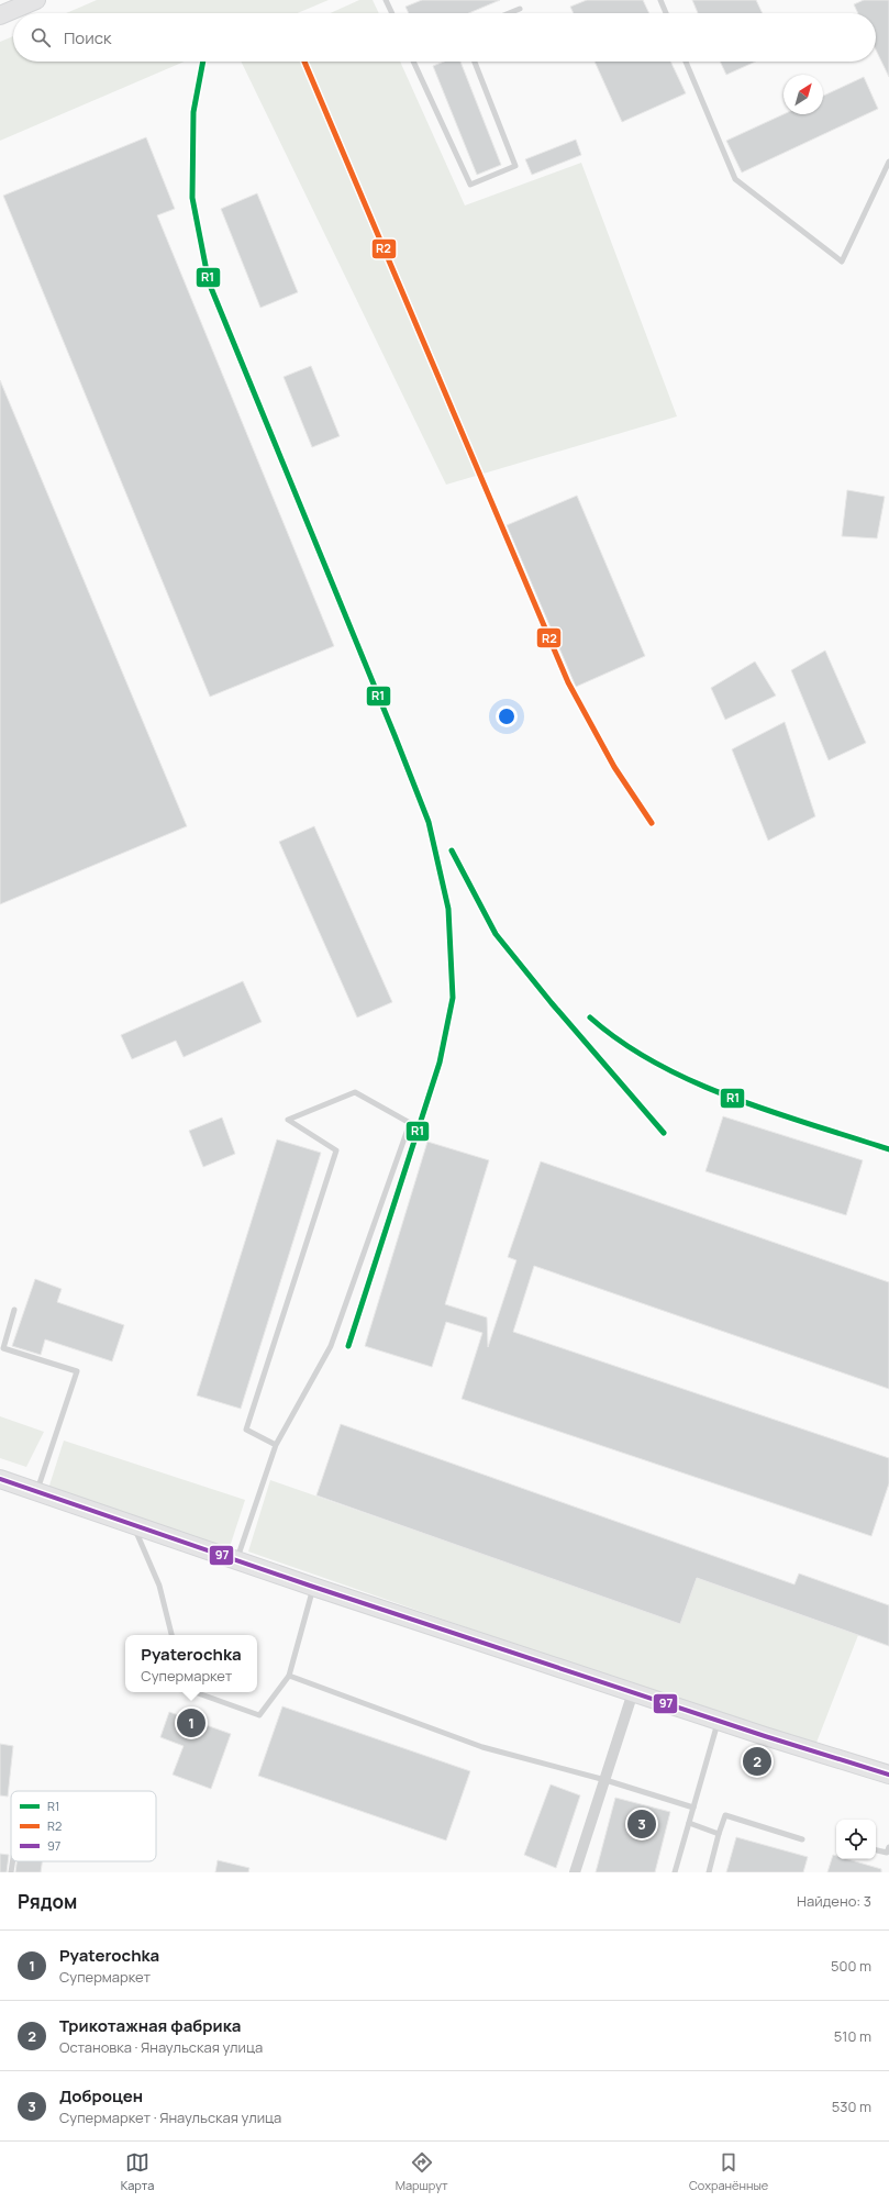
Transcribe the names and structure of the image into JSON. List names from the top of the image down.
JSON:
{
  "lines": ["transit line R1", "transit line R2", "transit line 97"],
  "legend": ["R1", "R2", "97"],
  "north": "top right",
  "page": {
    "search": "Поиск",
    "popup": ["Pyaterochka", "Супермаркет"],
    "pins": ["1", "2", "3"],
    "heading": ["Рядом", "Найдено: 3"],
    "list": [
      {
        "mark": "1",
        "name": "Pyaterochka",
        "note": "Супермаркет",
        "value": "500 m"
      },
      {
        "mark": "2",
        "name": "Трикотажная фабрика",
        "note": "Остановка · Янаульская улица",
        "value": "510 m"
      },
      {
        "mark": "3",
        "name": "Доброцен",
        "note": "Супермаркет · Янаульская улица",
        "value": "530 m"
      }
    ],
    "nav": ["Карта", "Маршрут", "Сохранённые"]
  }
}
